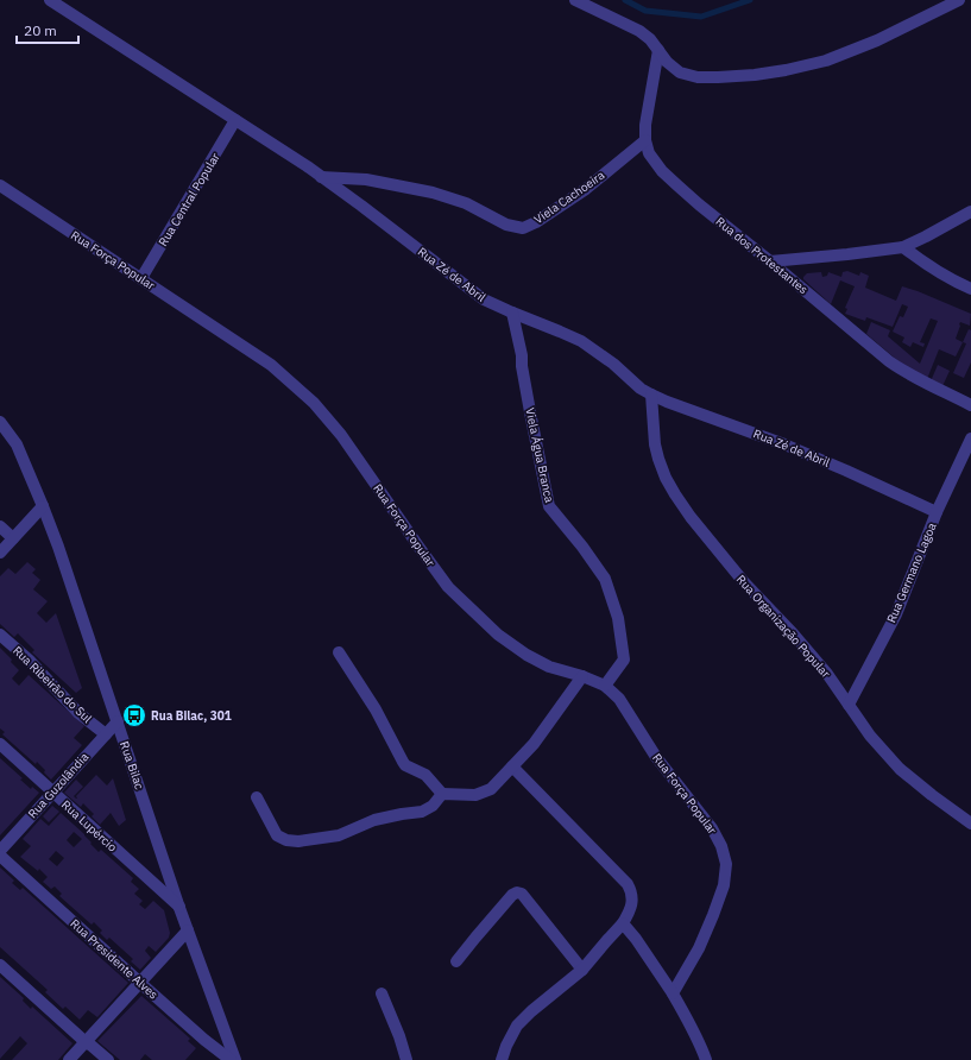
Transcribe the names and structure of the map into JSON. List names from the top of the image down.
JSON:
{
  "streets": {
    "street": [
      "Viela Cachoeira",
      "Rua Central Popular",
      "Rua dos Protestantes",
      "Rua Força Popular",
      "Rua Zé de Abril",
      "Viela Água Branca",
      "Rua Germano Lagoa",
      "Rua Organização Popular",
      "Rua Ribeirão do Sul",
      "Rua Bilac",
      "Rua Guzolândia",
      "Rua Lupércio",
      "Rua Presidente Alves"
    ]
  },
  "crossings": [
    ["Viela Cachoeira", "Rua dos Protestantes"],
    ["Viela Cachoeira", "Rua Zé de Abril"],
    ["Rua Central Popular", "Rua Força Popular"],
    ["Rua Central Popular", "Rua Zé de Abril"],
    ["Rua Força Popular", "Viela Água Branca"],
    ["Rua Zé de Abril", "Viela Água Branca"],
    ["Rua Zé de Abril", "Rua Germano Lagoa"],
    ["Rua Zé de Abril", "Rua Organização Popular"],
    ["Rua Germano Lagoa", "Rua Organização Popular"],
    ["Rua Ribeirão do Sul", "Rua Guzolândia"],
    ["Rua Bilac", "Rua Guzolândia"],
    ["Rua Bilac", "Rua Lupércio"],
    ["Rua Guzolândia", "Rua Lupércio"]
  ],
  "places": {
    "bus stop": ["Rua Bilac, 301"]
  },
  "scale_bar": "20 m"
}
